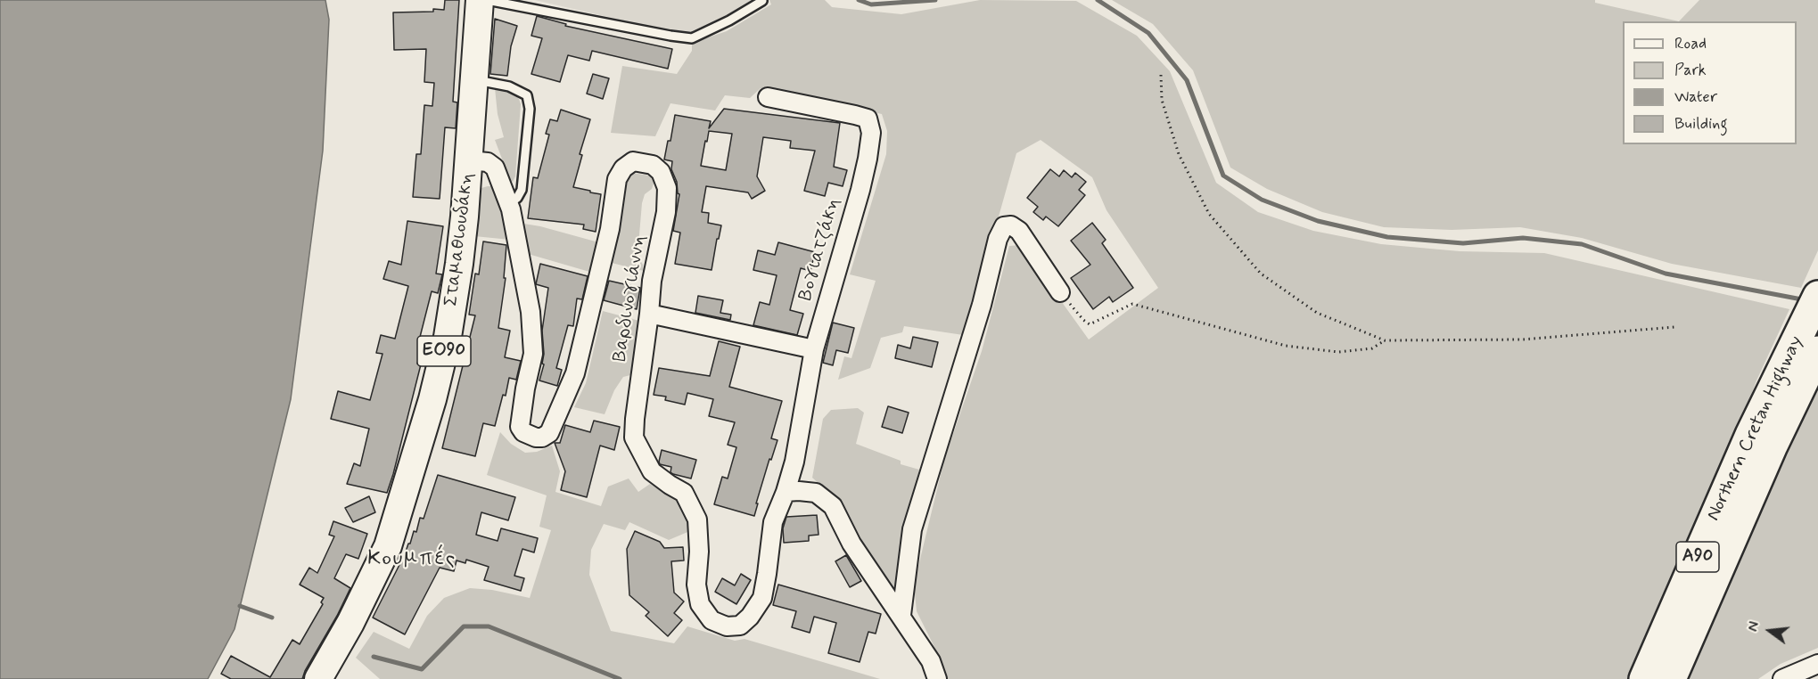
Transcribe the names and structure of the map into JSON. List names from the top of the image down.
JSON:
{
  "streets": {
    "highway": ["Northern Cretan Highway", "Α90"],
    "main road": ["Σταμαθιουδάκη", "ΕΟ90"],
    "street": ["Βογιατζάκη", "Βαρδινογιάννη"]
  },
  "crossings": [
    ["Σταμαθιουδάκη", "Βαρδινογιάννη"],
    ["Βογιατζάκη", "Βαρδινογιάννη"]
  ],
  "districts": ["Κουμπές"],
  "legend": [
    "Road",
    "Park",
    "Water",
    "Building"
  ],
  "north": "left"
}
